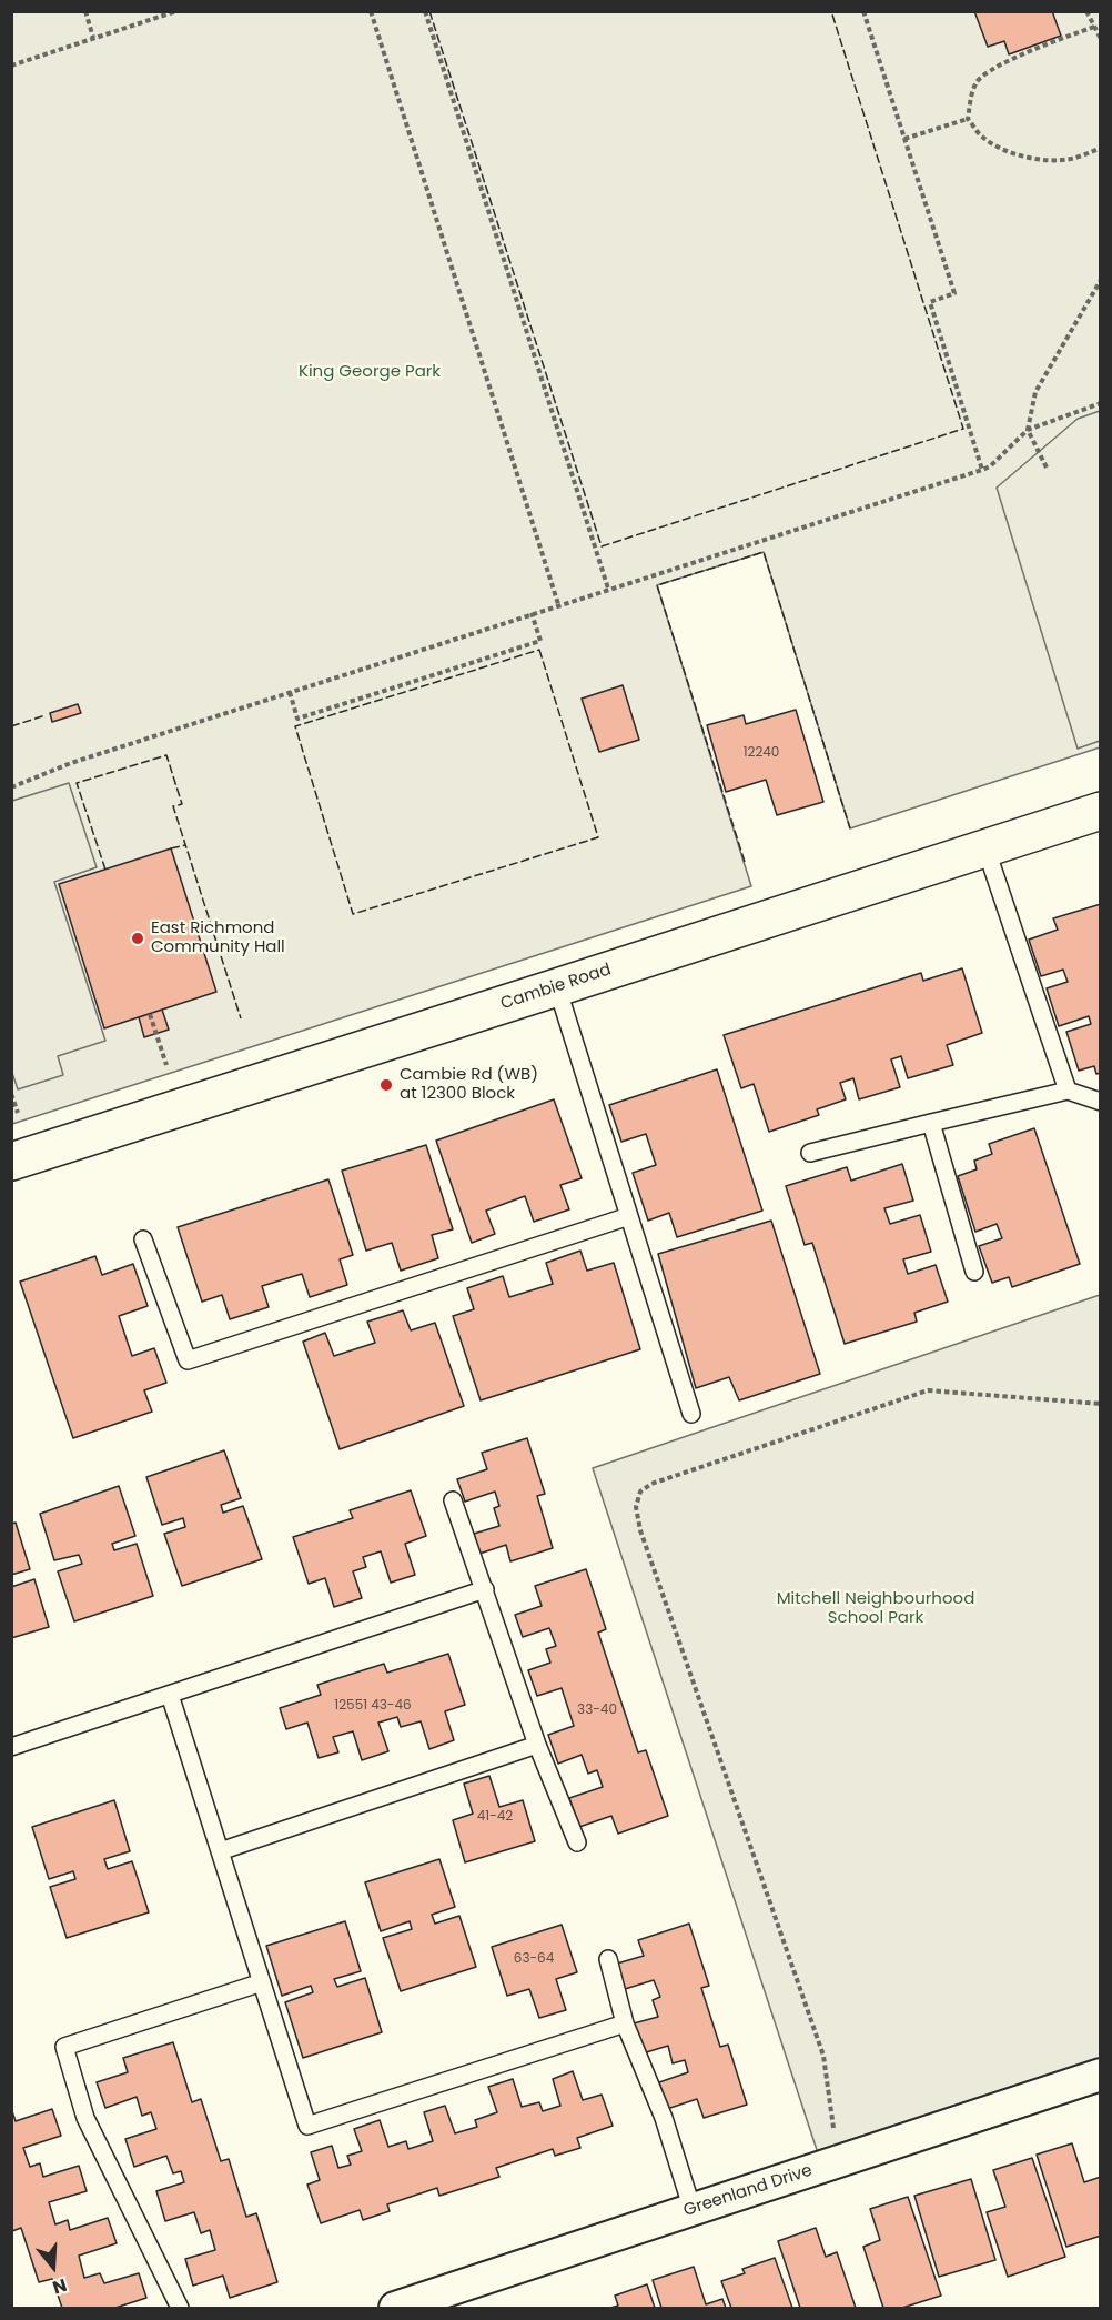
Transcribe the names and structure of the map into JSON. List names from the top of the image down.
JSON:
{
  "streets": {
    "main road": ["Cambie Road"],
    "street": ["Greenland Drive"]
  },
  "parks": ["King George Park", "Mitchell Neighbourhood School Park"],
  "places": ["East Richmond Community Hall", "Cambie Rd (WB) at 12300 Block"],
  "house_numbers": [
    "12240",
    "12551 43-46",
    "33-40",
    "41-42",
    "63-64"
  ],
  "north": "bottom"
}
